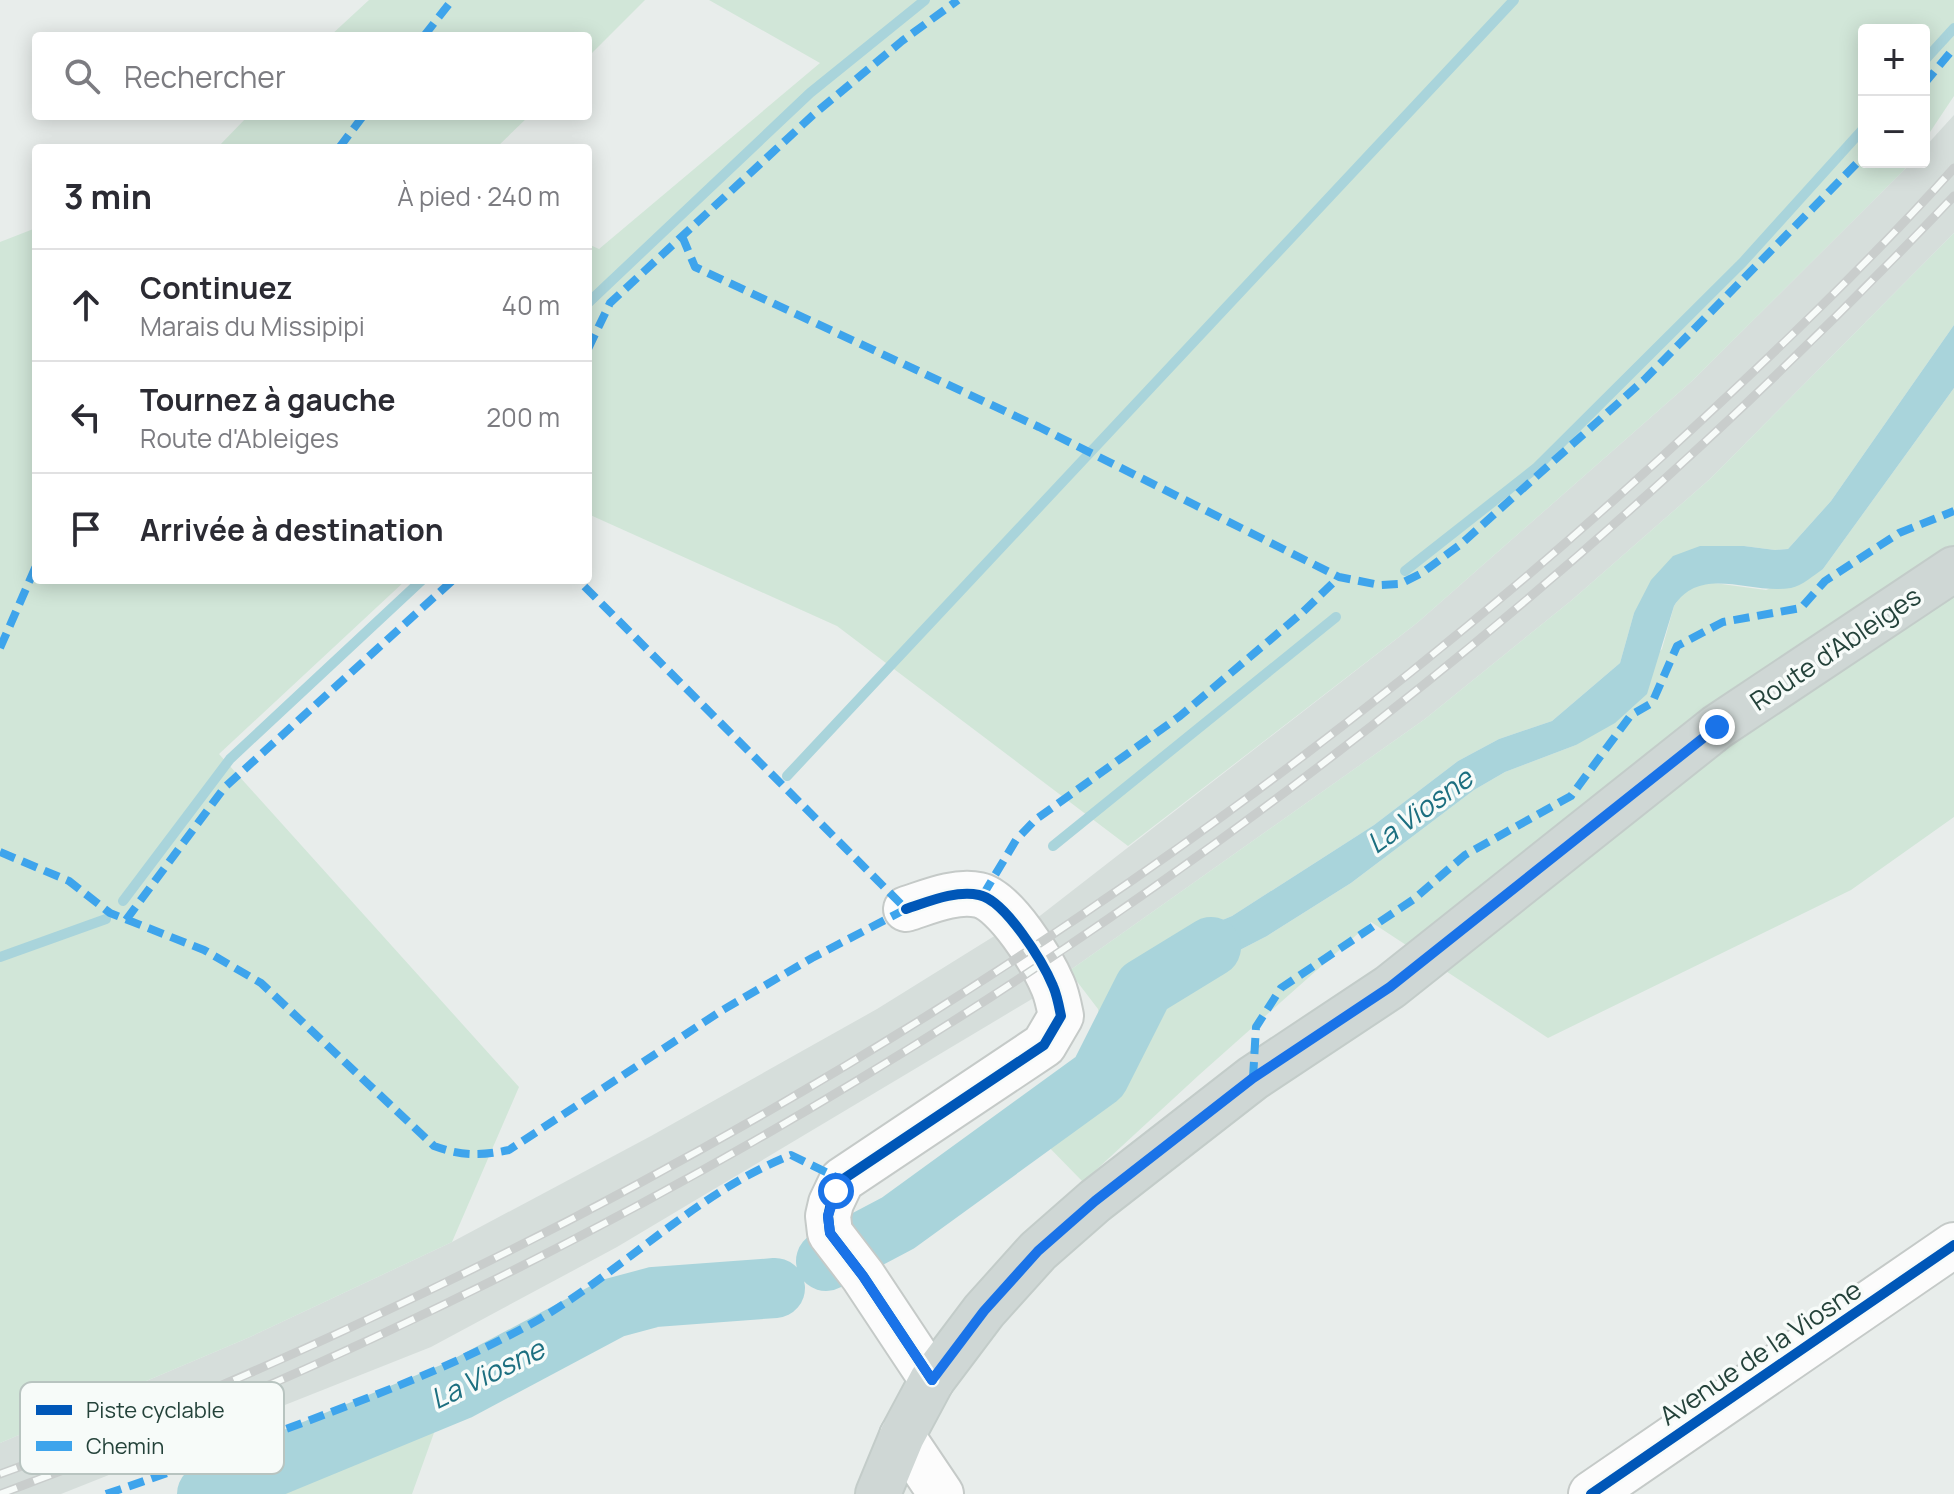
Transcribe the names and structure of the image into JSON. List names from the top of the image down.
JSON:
{
  "streets": {
    "main road": ["Route d'Ableiges"],
    "street": ["Avenue de la Viosne"]
  },
  "water": ["La Viosne"],
  "legend": ["Piste cyclable", "Chemin"],
  "page": {
    "map_buttons": ["+", "−"],
    "search": "Rechercher",
    "heading": ["3 min", "À pied · 240 m"],
    "list": [
      ["Continuez", "Marais du Missipipi", "40 m"],
      ["Tournez à gauche", "Route d'Ableiges", "200 m"],
      "Arrivée à destination"
    ]
  }
}
